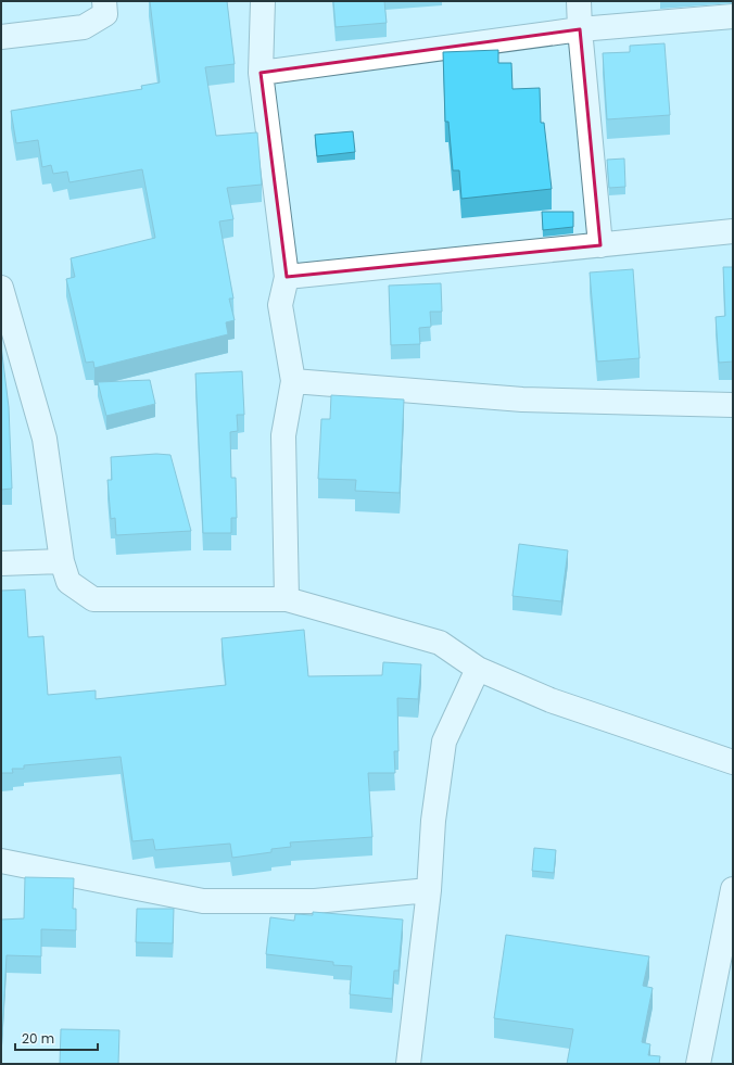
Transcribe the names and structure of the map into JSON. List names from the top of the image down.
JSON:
{
  "scale_bar": "20 m"
}
